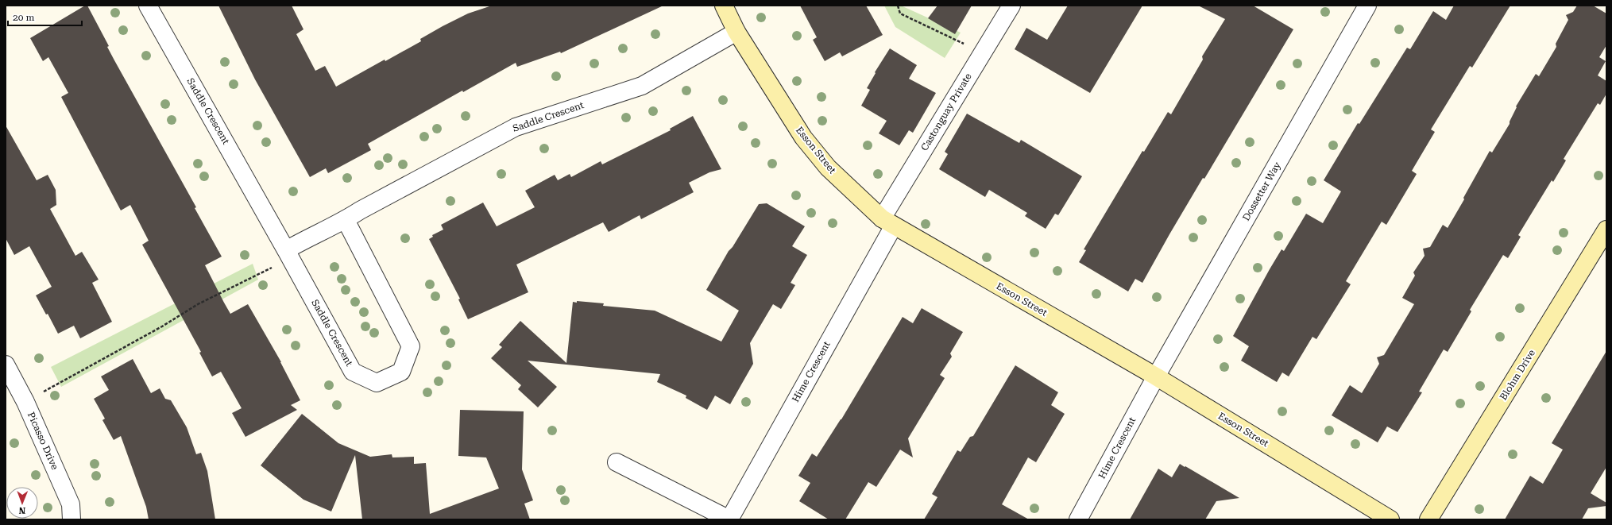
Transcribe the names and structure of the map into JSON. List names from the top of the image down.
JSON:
{
  "streets": {
    "street": [
      "Saddle Crescent",
      "Castonguay Private",
      "Esson Street",
      "Dossetter Way",
      "Hime Crescent",
      "Blohm Drive",
      "Picasso Drive"
    ]
  },
  "crossings": [
    ["Saddle Crescent", "Esson Street"],
    ["Castonguay Private", "Esson Street"],
    ["Castonguay Private", "Hime Crescent"],
    ["Esson Street", "Dossetter Way"],
    ["Esson Street", "Hime Crescent"],
    ["Dossetter Way", "Hime Crescent"]
  ],
  "scale_bar": "20 m",
  "north": "bottom"
}
